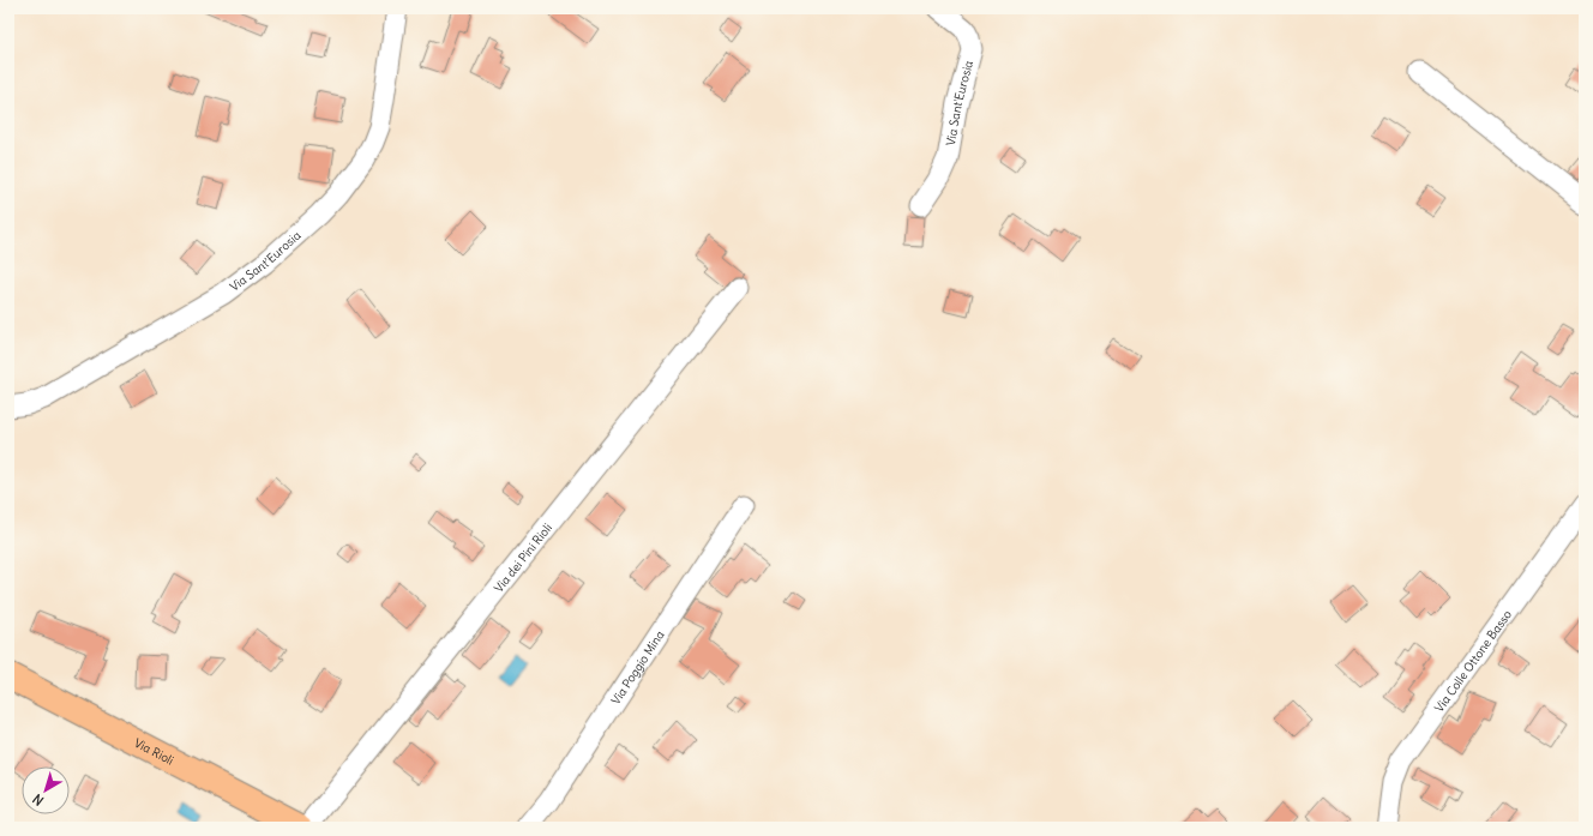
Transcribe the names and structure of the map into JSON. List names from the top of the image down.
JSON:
{
  "streets": {
    "main road": ["Via Rioli"],
    "street": [
      "Via Sant'Eurosia",
      "Via dei Pini Rioli",
      "Via Colle Ottone Basso",
      "Via Poggio Mina"
    ]
  },
  "crossings": [
    ["Via dei Pini Rioli", "Via Rioli"]
  ],
  "north": "bottom left"
}
